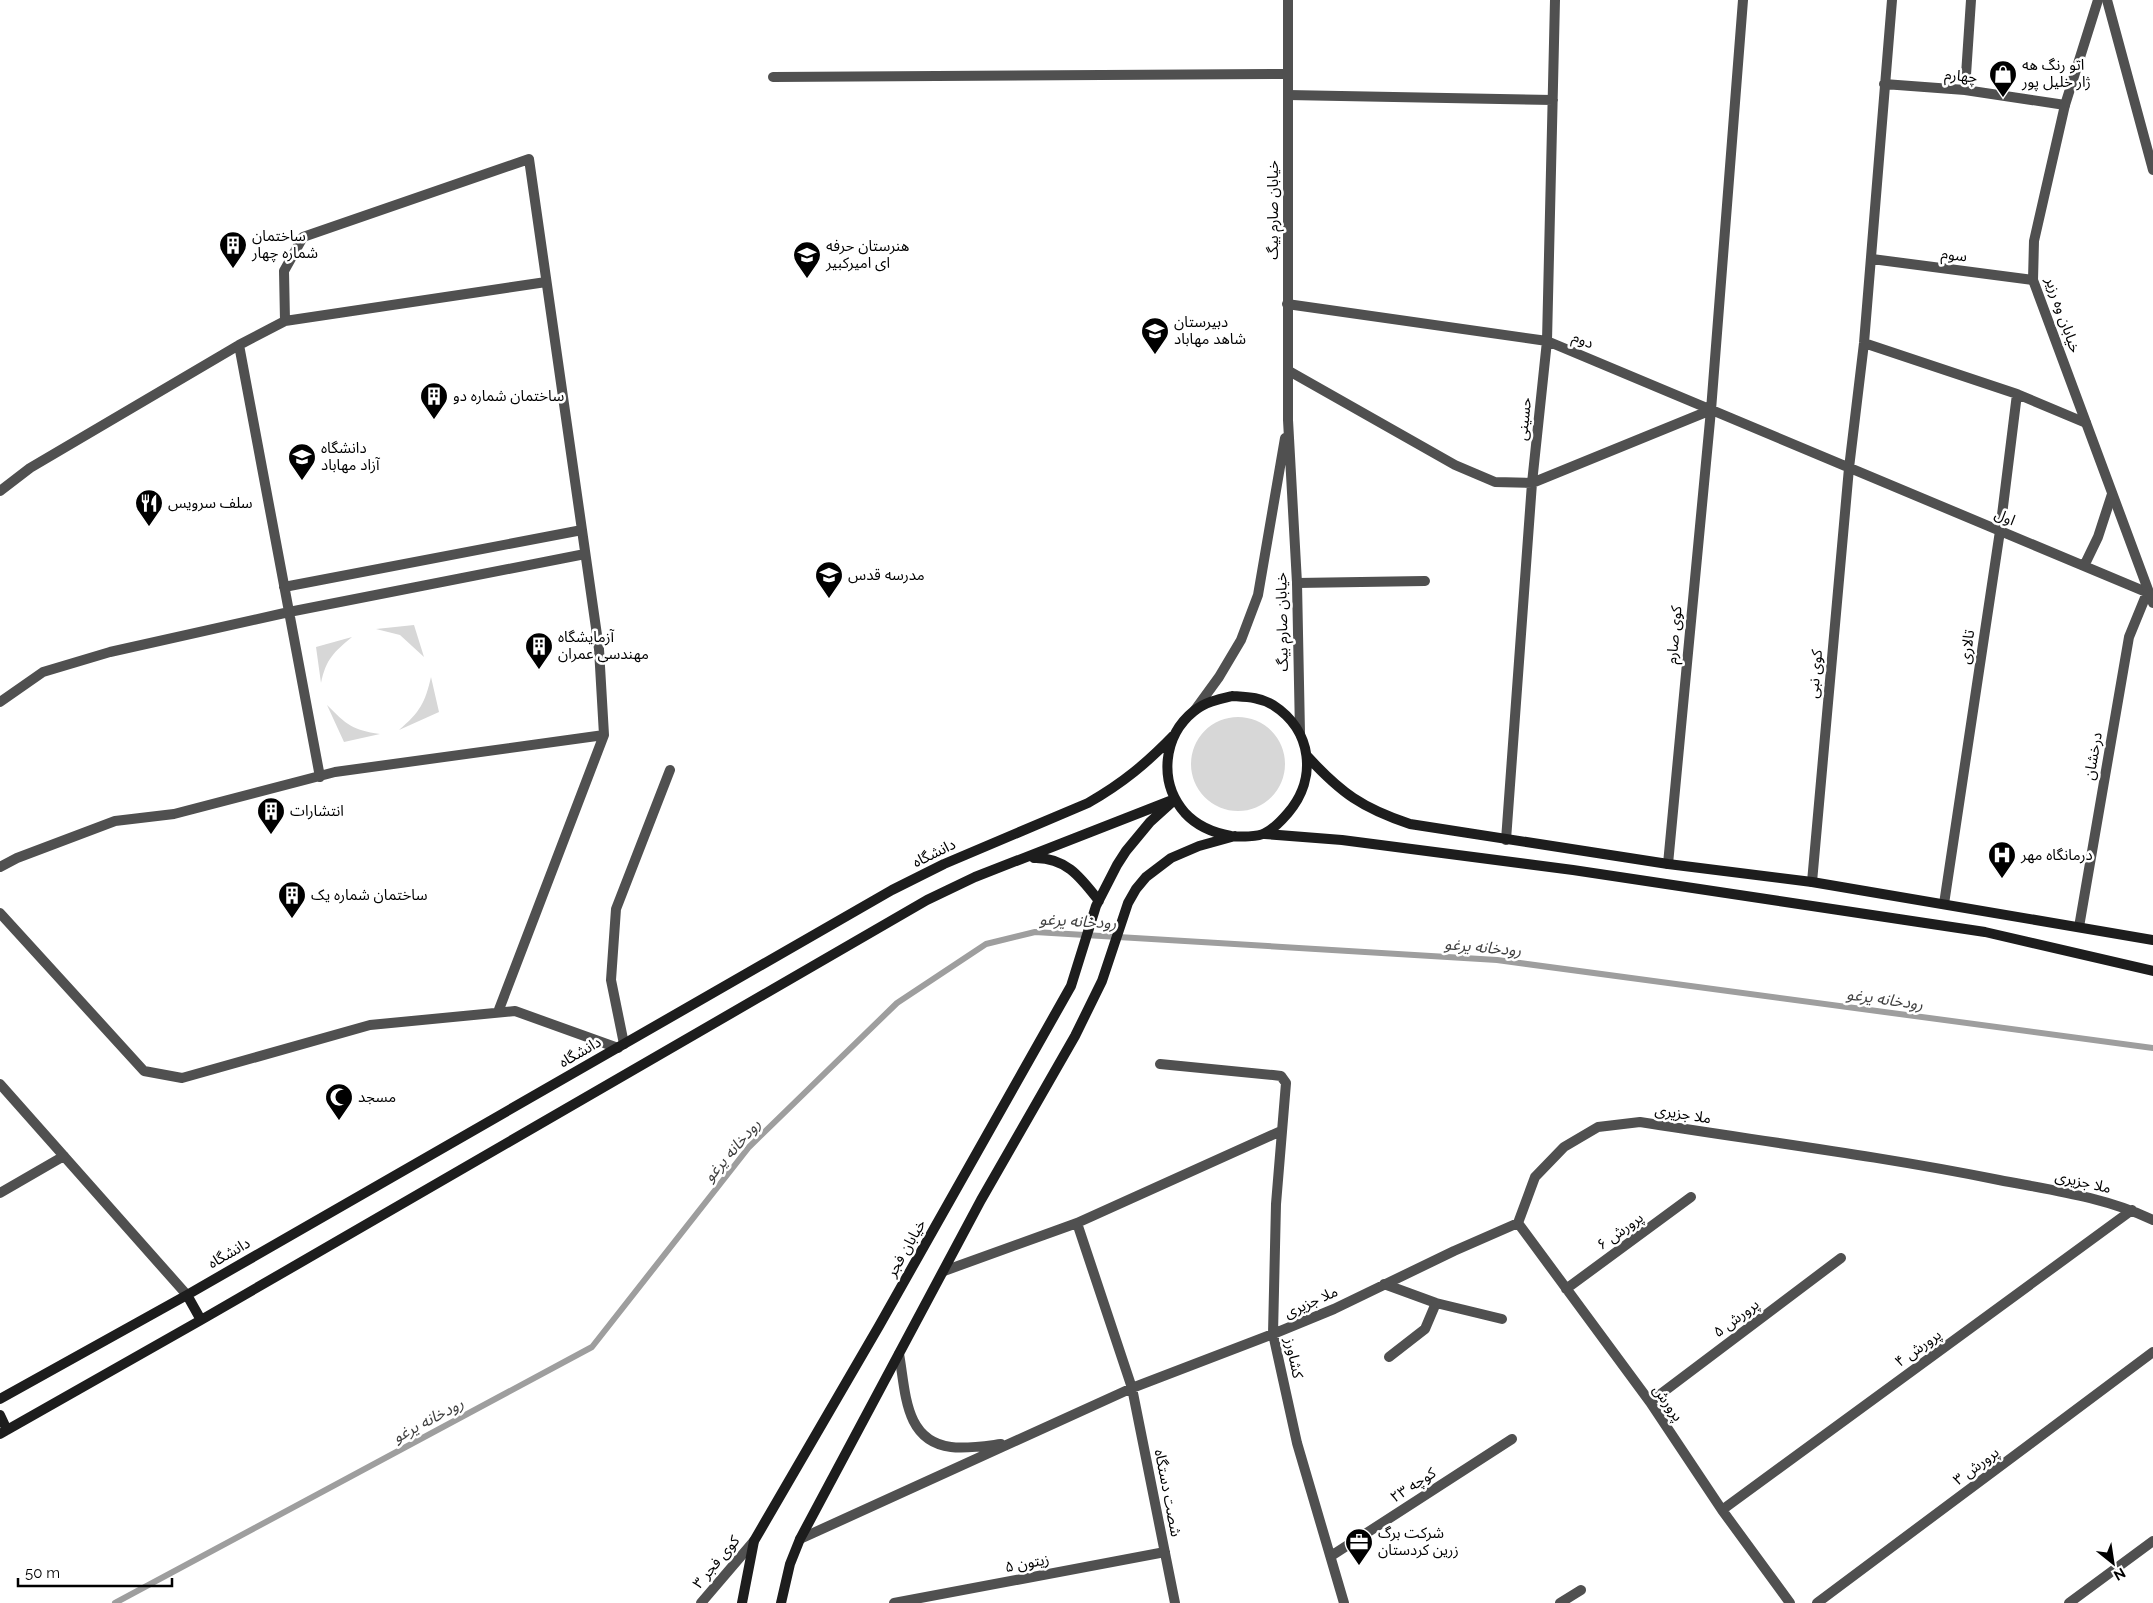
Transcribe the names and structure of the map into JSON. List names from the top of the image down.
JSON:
{
  "streets": {
    "main road": ["دانشگاه", "خیابان فجر"],
    "street": [
      "چهارم",
      "خیابان صارم بیگ",
      "سوم",
      "خیابان وه رزیر",
      "دوم",
      "حسینی",
      "اول",
      "کوی صارم",
      "تالاری",
      "کوی نبی",
      "درخشان",
      "ملا جزیری",
      "پرورش ۶",
      "پرورش ۵",
      "پرورش ۴",
      "کشاورز",
      "پرورش",
      "پرورش ۳",
      "کوچه ۲۳",
      "شصت دستگاه",
      "کوی فجر ۳",
      "زیتون ۵"
    ]
  },
  "crossings": [
    ["چهارم", "خیابان وه رزیر"],
    ["چهارم", "کوی نبی"],
    ["خیابان صارم بیگ", "دوم"],
    ["خیابان صارم بیگ", "دانشگاه"],
    ["خیابان صارم بیگ", "خیابان فجر"],
    ["سوم", "خیابان وه رزیر"],
    ["سوم", "کوی نبی"],
    ["خیابان وه رزیر", "اول"],
    ["خیابان وه رزیر", "درخشان"],
    ["دوم", "حسینی"],
    ["دوم", "اول"],
    ["دوم", "کوی صارم"],
    ["دوم", "کوی نبی"],
    ["اول", "تالاری"],
    ["اول", "کوی نبی"],
    ["اول", "درخشان"],
    ["دانشگاه", "خیابان فجر"],
    ["ملا جزیری", "پرورش ۴"],
    ["ملا جزیری", "کشاورز"],
    ["ملا جزیری", "پرورش"],
    ["ملا جزیری", "شصت دستگاه"],
    ["پرورش ۶", "پرورش"],
    ["خیابان فجر", "کوی فجر ۳"],
    ["پرورش ۵", "پرورش"],
    ["پرورش ۴", "پرورش"],
    ["کشاورز", "کوچه ۲۳"],
    ["شصت دستگاه", "زیتون ۵"]
  ],
  "water": ["رودخانه یرغو"],
  "places": {
    "shop": ["اتو رنگ هه ژار خلیل پور"],
    "building": [
      "ساختمان شماره چهار",
      "ساختمان شماره دو",
      "آزمایشگاه مهندسی عمران",
      "انتشارات",
      "ساختمان شماره یک"
    ],
    "school or university": [
      "هنرستان حرفه ای امیرکبیر",
      "دبیرستان شاهد مهاباد",
      "دانشگاه آزاد مهاباد",
      "مدرسه قدس"
    ],
    "restaurant": ["سلف سرویس"],
    "hospital": ["درمانگاه مهر"],
    "mosque": ["مسجد"],
    "office": ["شرکت برگ زرین کردستان"]
  },
  "scale_bar": "50 m",
  "north": "bottom right"
}
